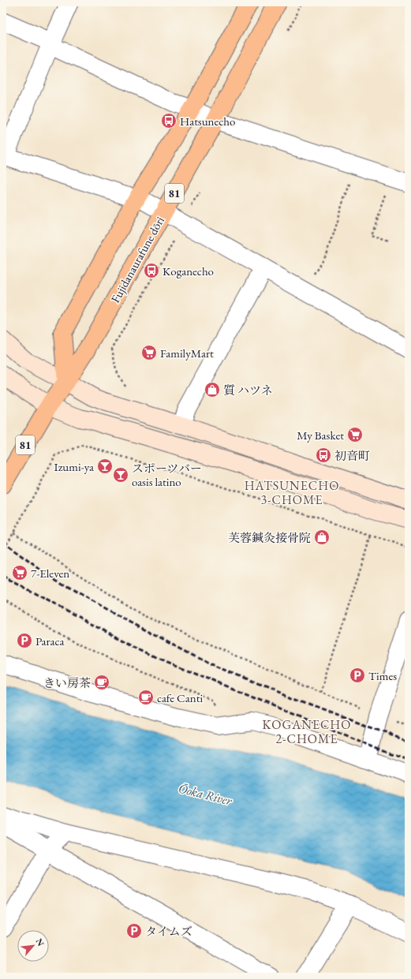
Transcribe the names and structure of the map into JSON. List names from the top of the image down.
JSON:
{
  "streets": {
    "main road": ["81", "Fujidanaurafune dōri"]
  },
  "crossings": [
    ["81", "Fujidanaurafune dōri"]
  ],
  "districts": ["HATSUNECHO 3-CHOME", "KOGANECHO 2-CHOME"],
  "water": ["Ōoka River"],
  "places": {
    "bus stop": ["Hatsunecho", "Koganecho", "初音町"],
    "supermarket": ["FamilyMart", "My Basket", "7-Eleven"],
    "shop": ["質 ハツネ", "芙蓉鍼灸接骨院"],
    "bar": ["Izumi-ya", "スポーツバー oasis latino"],
    "parking": ["Paraca", "Times", "タイムズ"],
    "cafe": ["きい房茶", "cafe Canti"]
  },
  "north": "top right"
}
